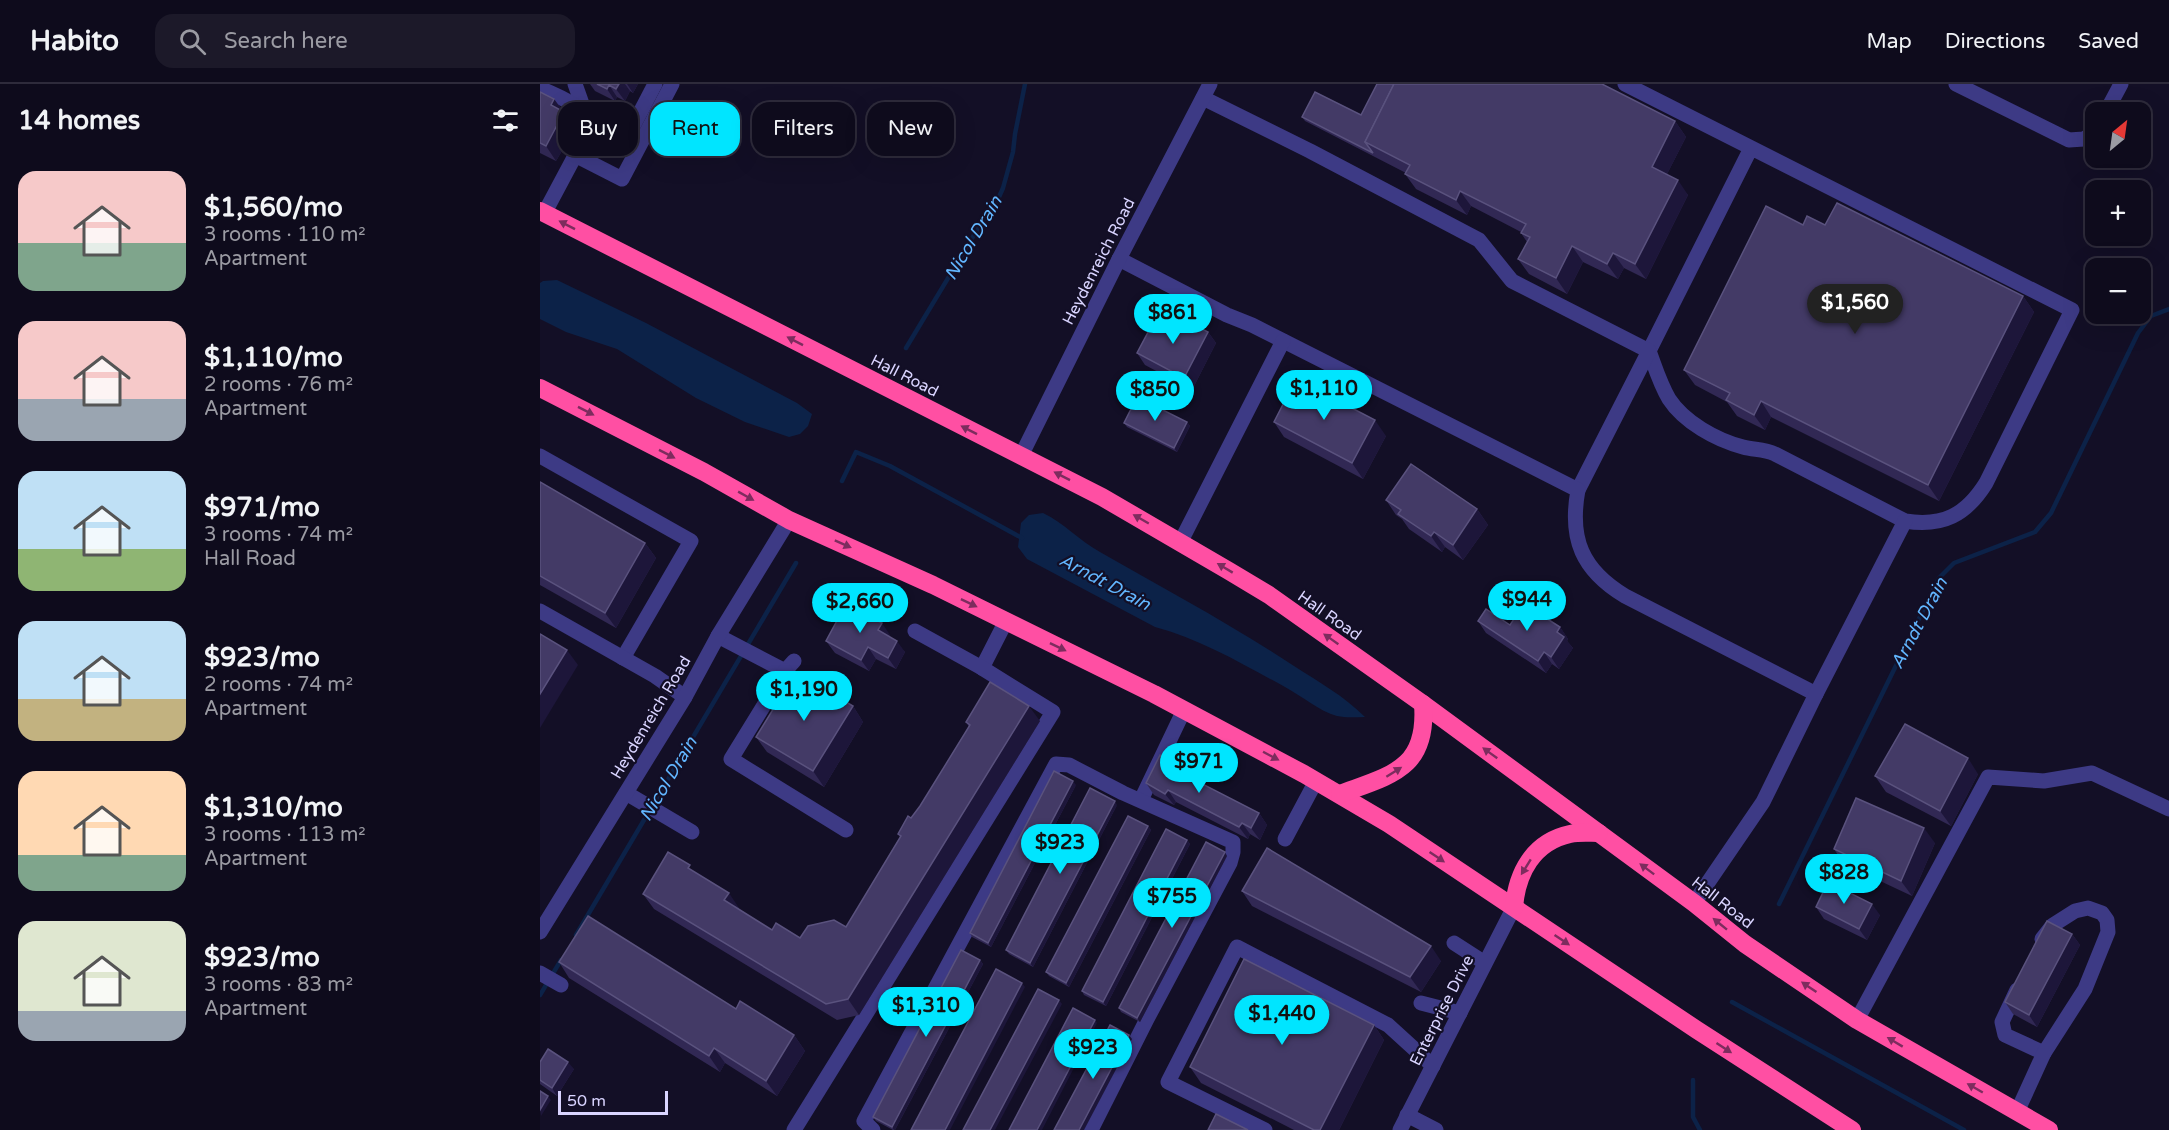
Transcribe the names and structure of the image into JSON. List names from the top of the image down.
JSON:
{
  "streets": {
    "highway": ["Hall Road"],
    "street": ["Heydenreich Road", "Enterprise Drive"]
  },
  "crossings": [
    ["Heydenreich Road", "Hall Road"]
  ],
  "water": ["Nicol Drain", "Arndt Drain"],
  "scale_bar": "50 m",
  "north": "top right",
  "page": {
    "header": "Habito",
    "search": "Search here",
    "nav": ["Map", "Directions", "Saved"],
    "heading": "14 homes",
    "map_buttons": ["+", "−"],
    "chip": [
      "Buy",
      "Rent",
      "Filters",
      "New"
    ],
    "list": [
      {
        "name": "$1,560/mo",
        "note": "3 rooms · 110 m² · Apartment"
      },
      {
        "name": "$1,110/mo",
        "note": "2 rooms · 76 m² · Apartment"
      },
      {
        "name": "$971/mo",
        "note": "3 rooms · 74 m² · Hall Road"
      },
      {
        "name": "$923/mo",
        "note": "2 rooms · 74 m² · Apartment"
      },
      {
        "name": "$1,310/mo",
        "note": "3 rooms · 113 m² · Apartment"
      },
      {
        "name": "$923/mo",
        "note": "3 rooms · 83 m² · Apartment"
      }
    ],
    "price": [
      "$1,560",
      "$861",
      "$1,110",
      "$850",
      "$944",
      "$2,660",
      "$1,190",
      "$971",
      "$923",
      "$828",
      "$755",
      "$1,310",
      "$1,440",
      "$923"
    ],
    "scale": "50 m"
  }
}
